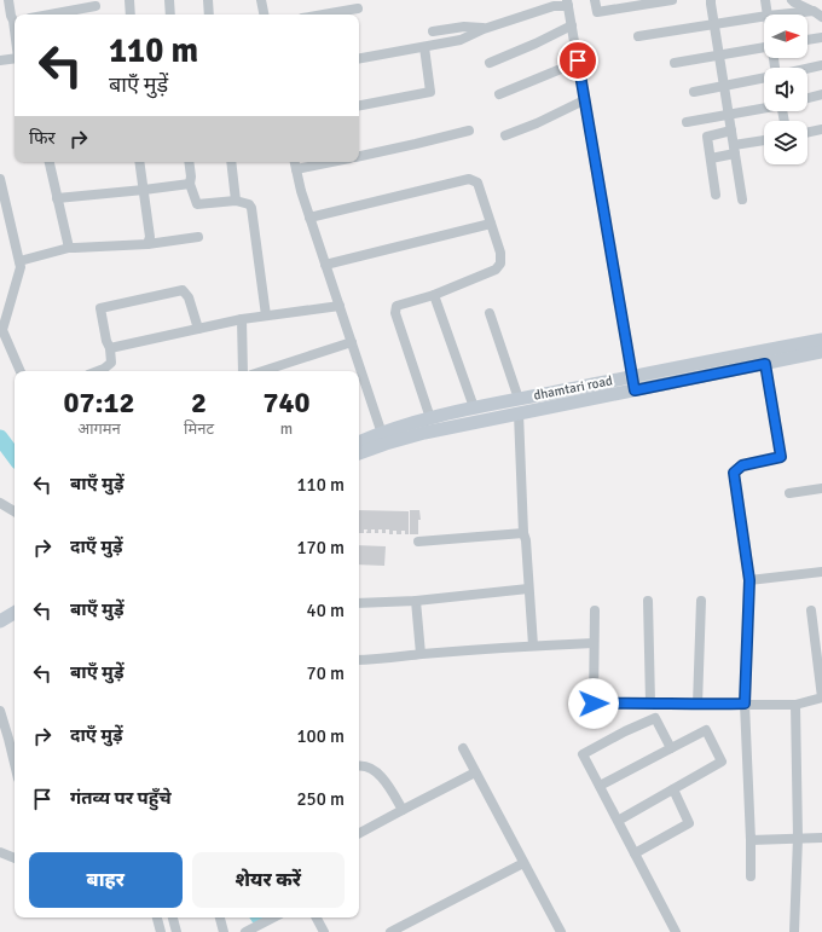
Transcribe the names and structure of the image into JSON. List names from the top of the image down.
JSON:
{
  "streets": {
    "main road": ["dhamtari road"]
  },
  "north": "right",
  "page": {
    "turn": ["110 m", "बाएँ मुड़ें"],
    "then": "फिर",
    "eta": [
      "07:12",
      "आगमन",
      "2",
      "मिनट",
      "740",
      "m"
    ],
    "list": [
      {
        "name": "बाएँ मुड़ें",
        "value": "110 m"
      },
      {
        "name": "दाएँ मुड़ें",
        "value": "170 m"
      },
      {
        "name": "बाएँ मुड़ें",
        "value": "40 m"
      },
      {
        "name": "बाएँ मुड़ें",
        "value": "70 m"
      },
      {
        "name": "दाएँ मुड़ें",
        "value": "100 m"
      },
      {
        "name": "गंतव्य पर पहुँचे",
        "value": "250 m"
      }
    ],
    "buttons": ["बाहर", "शेयर करें"]
  }
}
